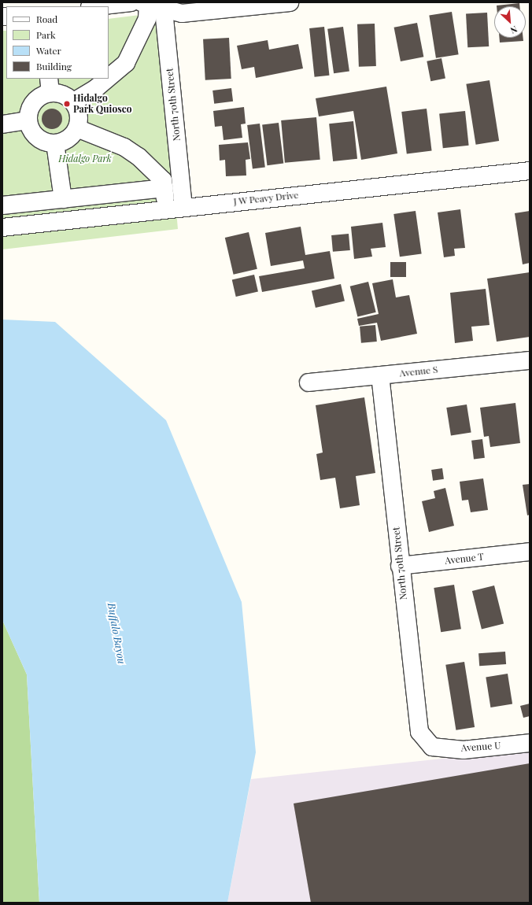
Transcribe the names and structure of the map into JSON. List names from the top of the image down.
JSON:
{
  "streets": {
    "street": [
      "North 70th Street",
      "J W Peavy Drive",
      "Avenue S",
      "Avenue T",
      "Avenue U"
    ]
  },
  "crossings": [
    ["North 70th Street", "J W Peavy Drive"],
    ["North 70th Street", "Avenue S"],
    ["North 70th Street", "Avenue T"],
    ["North 70th Street", "Avenue U"]
  ],
  "water": ["Buffalo Bayou"],
  "parks": ["Hidalgo Park"],
  "places": ["Hidalgo Park Quiosco"],
  "legend": [
    "Road",
    "Park",
    "Water",
    "Building"
  ],
  "north": "bottom right"
}
